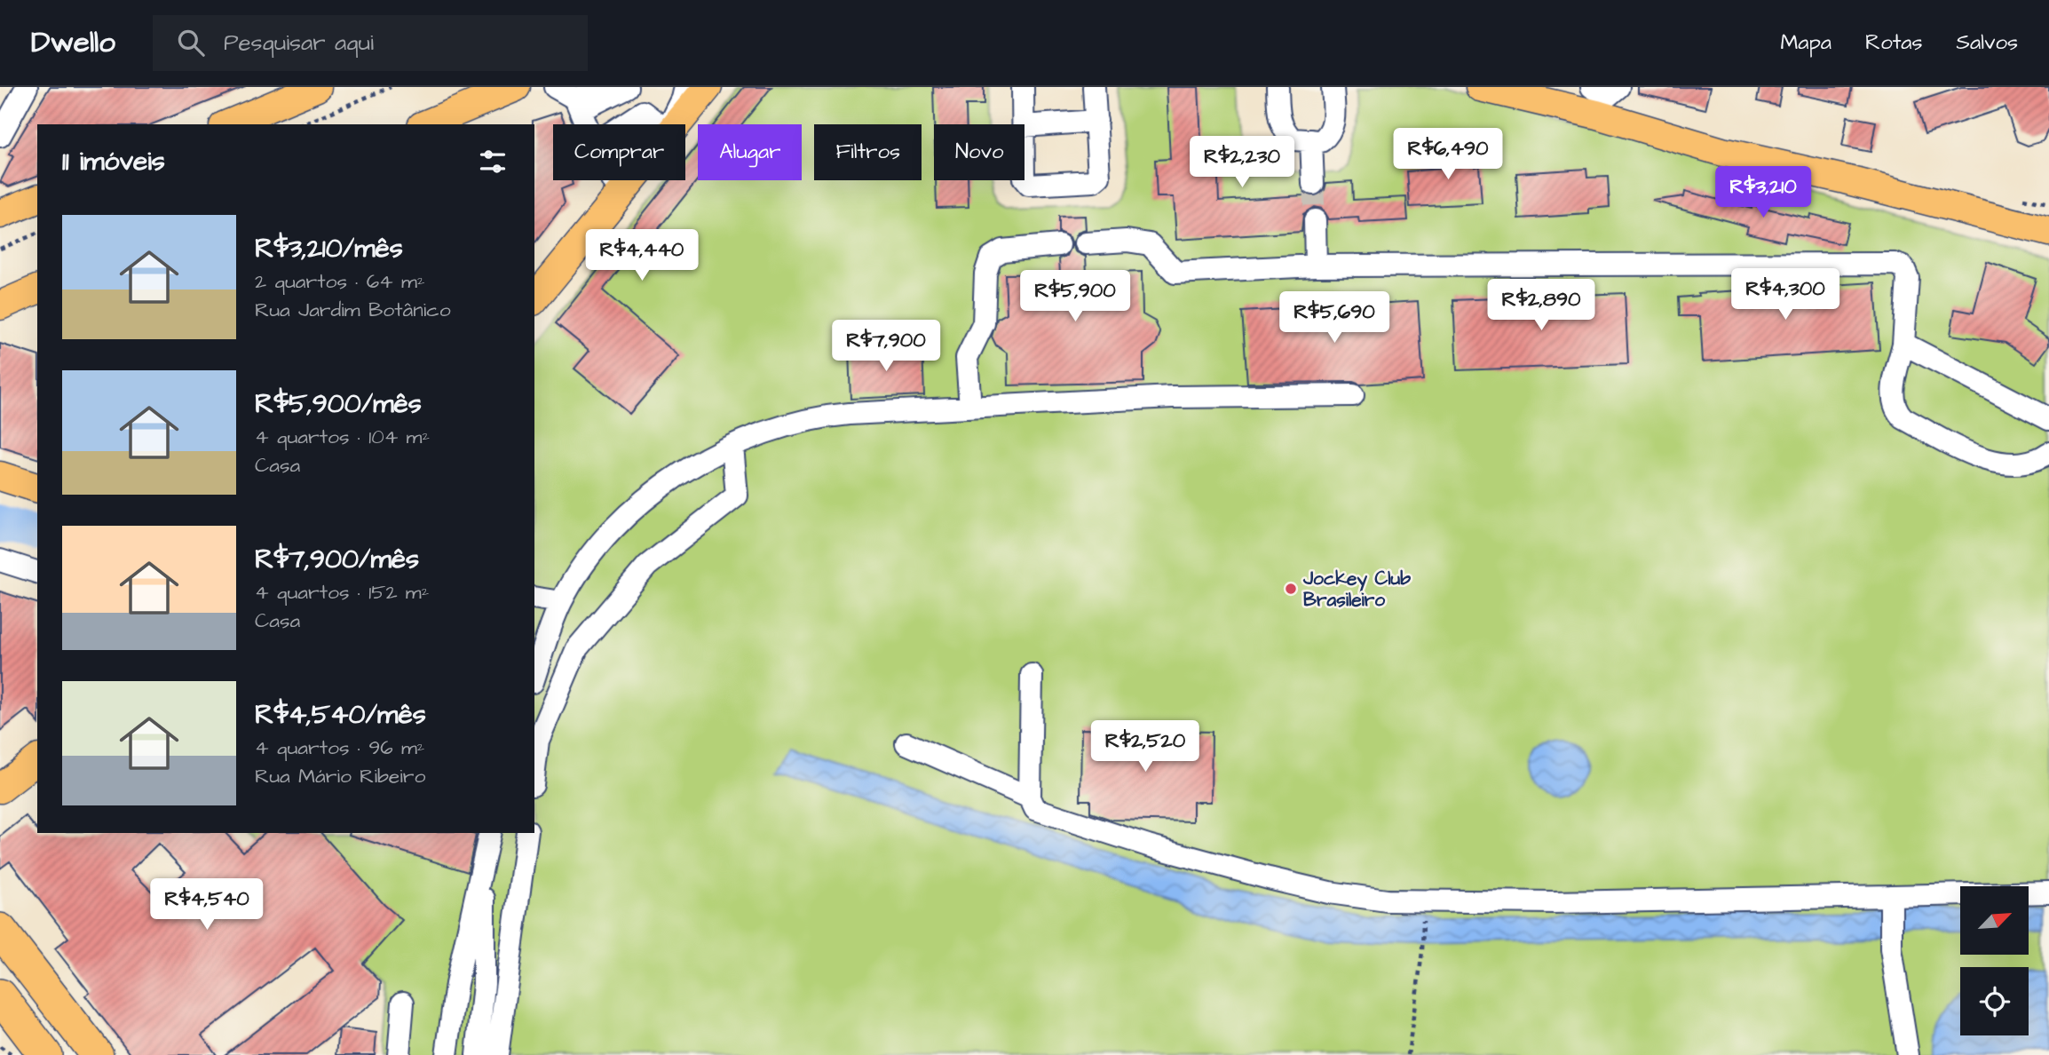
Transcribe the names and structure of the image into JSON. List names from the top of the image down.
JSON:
{
  "places": ["Jockey Club Brasileiro"],
  "north": "top right",
  "page": {
    "header": "Dwello",
    "search": "Pesquisar aqui",
    "nav": ["Mapa", "Rotas", "Salvos"],
    "chip": [
      "Comprar",
      "Alugar",
      "Filtros",
      "Novo"
    ],
    "heading": "11 imóveis",
    "price": [
      "R$6,490",
      "R$2,230",
      "R$3,210",
      "R$4,440",
      "R$4,300",
      "R$5,900",
      "R$2,890",
      "R$5,690",
      "R$7,900",
      "R$2,520",
      "R$4,540"
    ],
    "list": [
      {
        "name": "R$3,210/mês",
        "note": "2 quartos · 64 m² · Rua Jardim Botânico"
      },
      {
        "name": "R$5,900/mês",
        "note": "4 quartos · 104 m² · Casa"
      },
      {
        "name": "R$7,900/mês",
        "note": "4 quartos · 152 m² · Casa"
      },
      {
        "name": "R$4,540/mês",
        "note": "4 quartos · 96 m² · Rua Mário Ribeiro"
      }
    ]
  }
}
